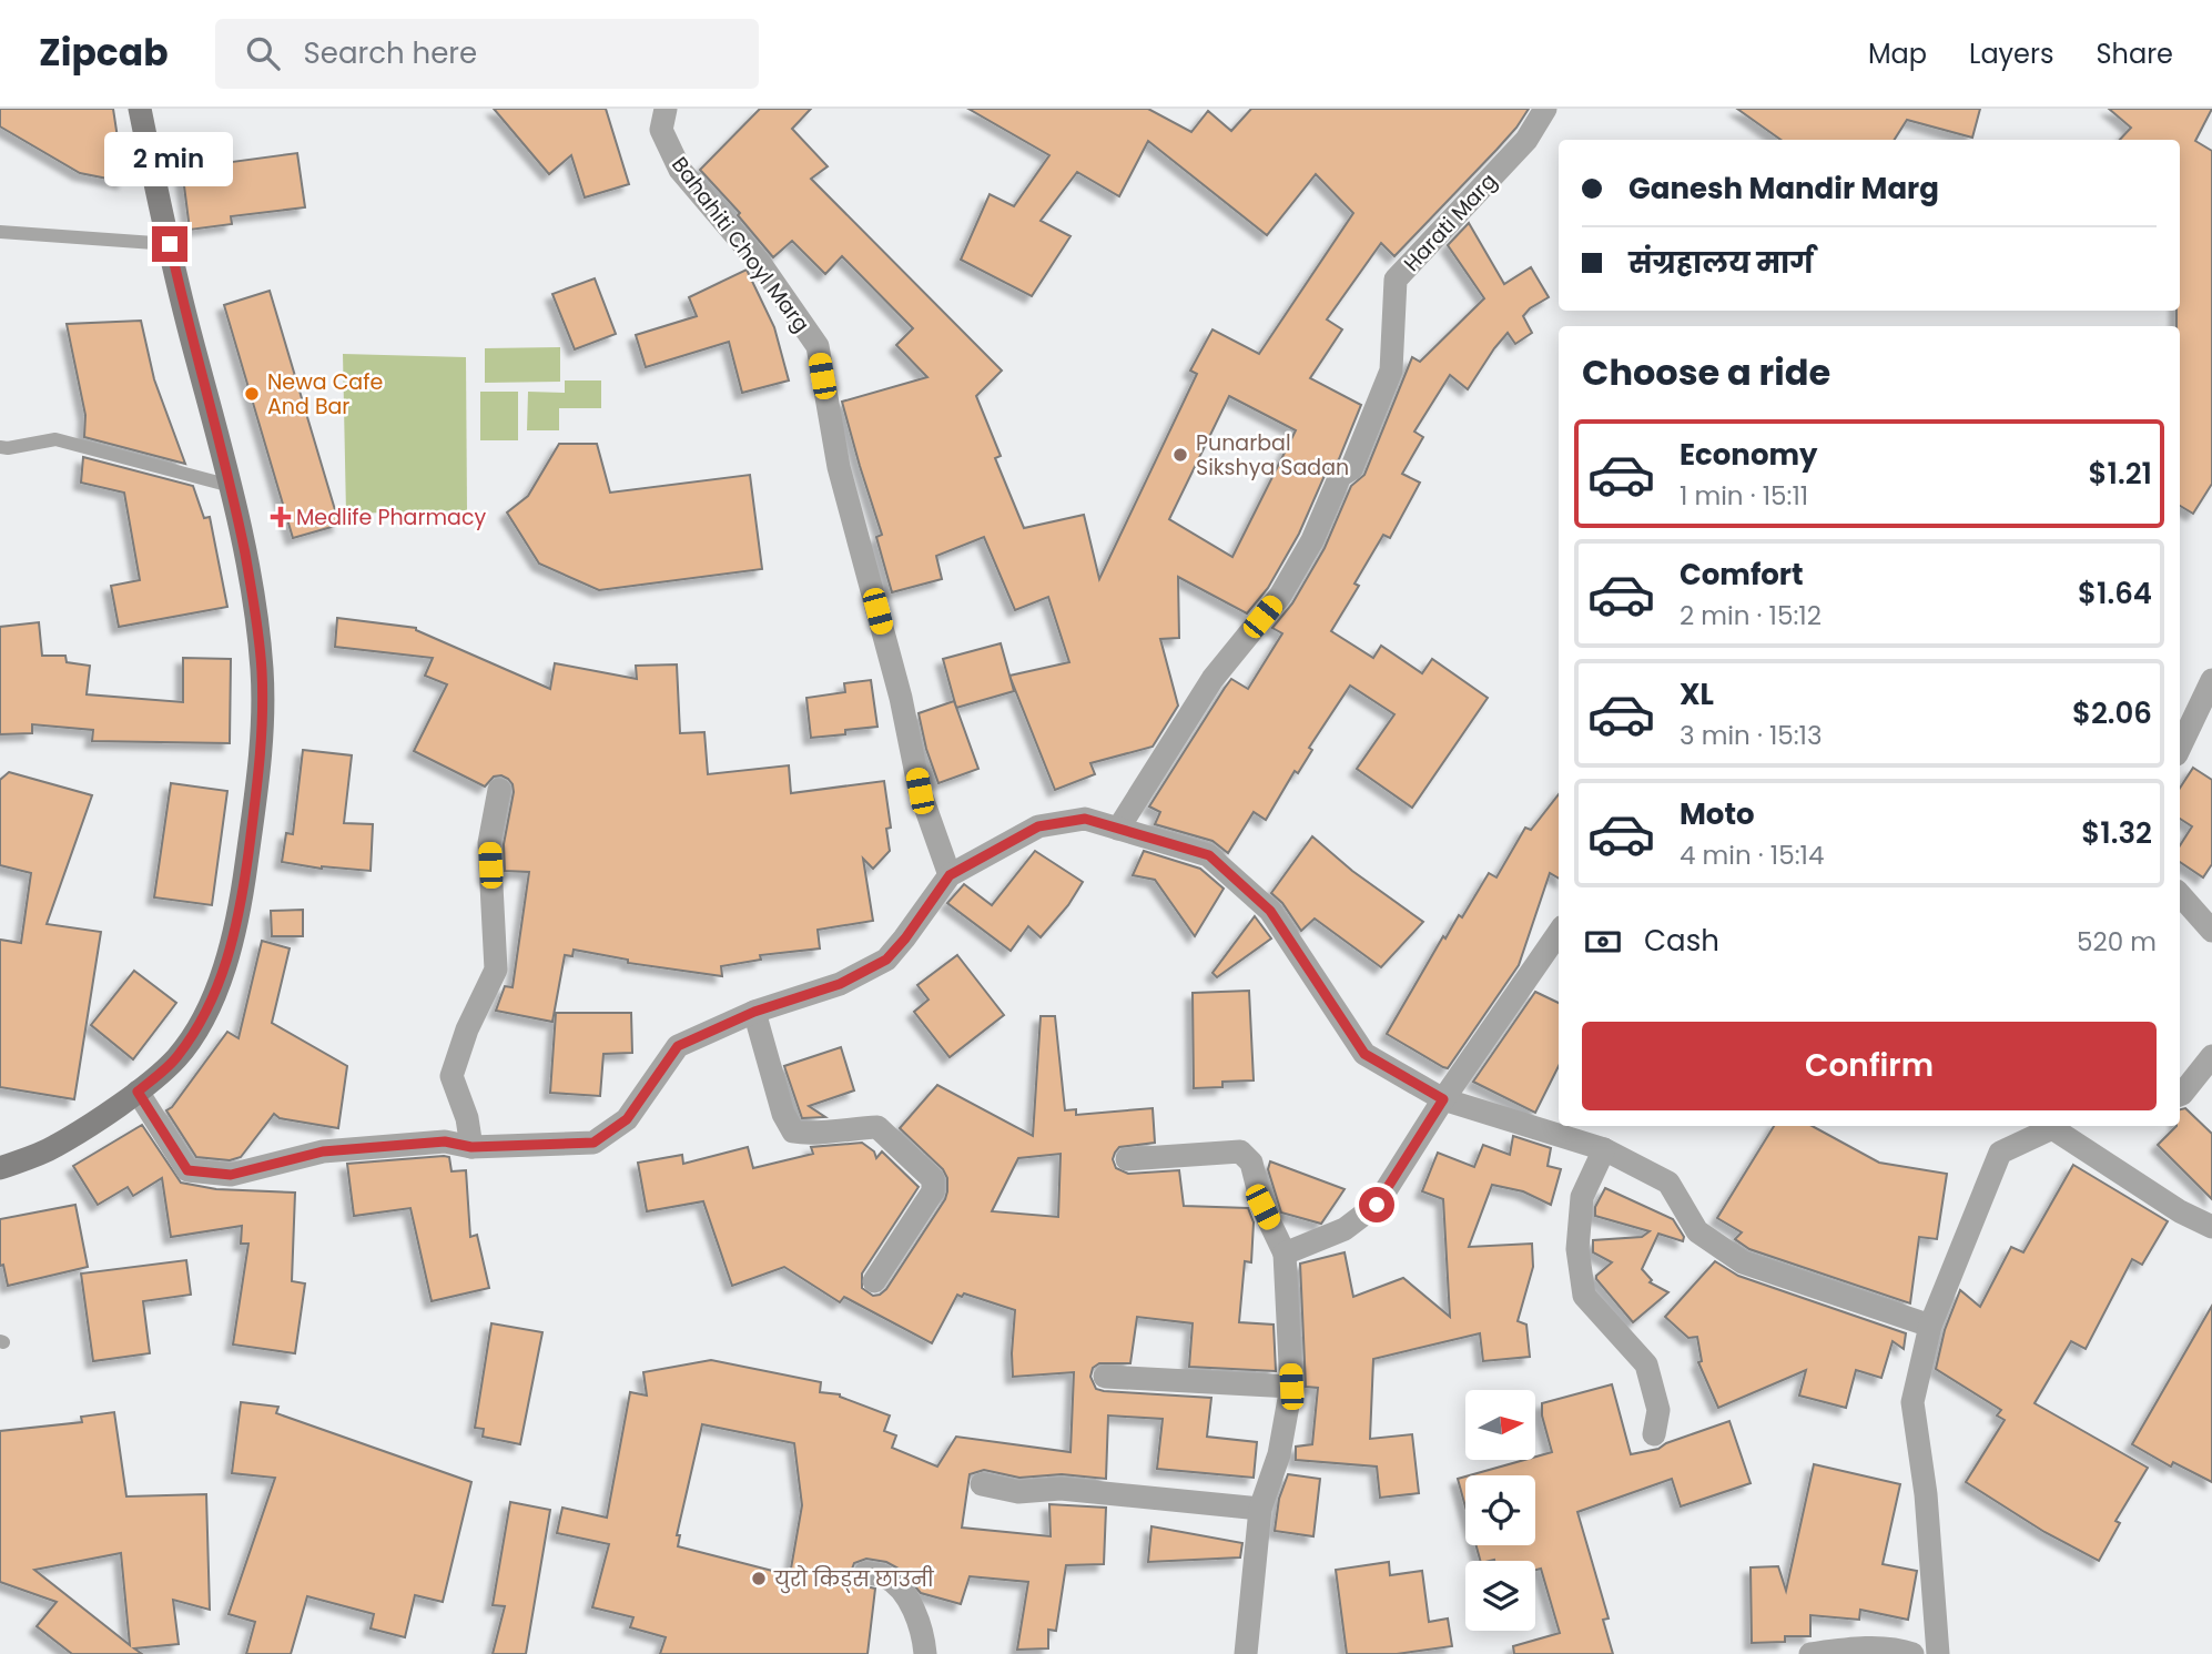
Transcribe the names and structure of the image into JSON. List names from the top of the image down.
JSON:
{
  "streets": {
    "street": ["Harati Marg", "Bahahiti Choyl Marg"]
  },
  "places": {
    "other": ["Newa Cafe And Bar", "Punarbal Sikshya Sadan", "युरो किड्स छाउनी"],
    "health": ["Medlife Pharmacy"]
  },
  "north": "right",
  "page": {
    "header": "Zipcab",
    "search": "Search here",
    "nav": ["Map", "Layers", "Share"],
    "bubble": "2 min",
    "banner": ["Ganesh Mandir Marg", "संग्रहालय मार्ग"],
    "heading": "Choose a ride",
    "list": [
      {
        "name": "Economy",
        "note": "1 min · 15:11",
        "value": "$1.21"
      },
      {
        "name": "Comfort",
        "note": "2 min · 15:12",
        "value": "$1.64"
      },
      {
        "name": "XL",
        "note": "3 min · 15:13",
        "value": "$2.06"
      },
      {
        "name": "Moto",
        "note": "4 min · 15:14",
        "value": "$1.32"
      }
    ],
    "pay": ["Cash", "520 m"],
    "buttons": "Confirm"
  }
}
